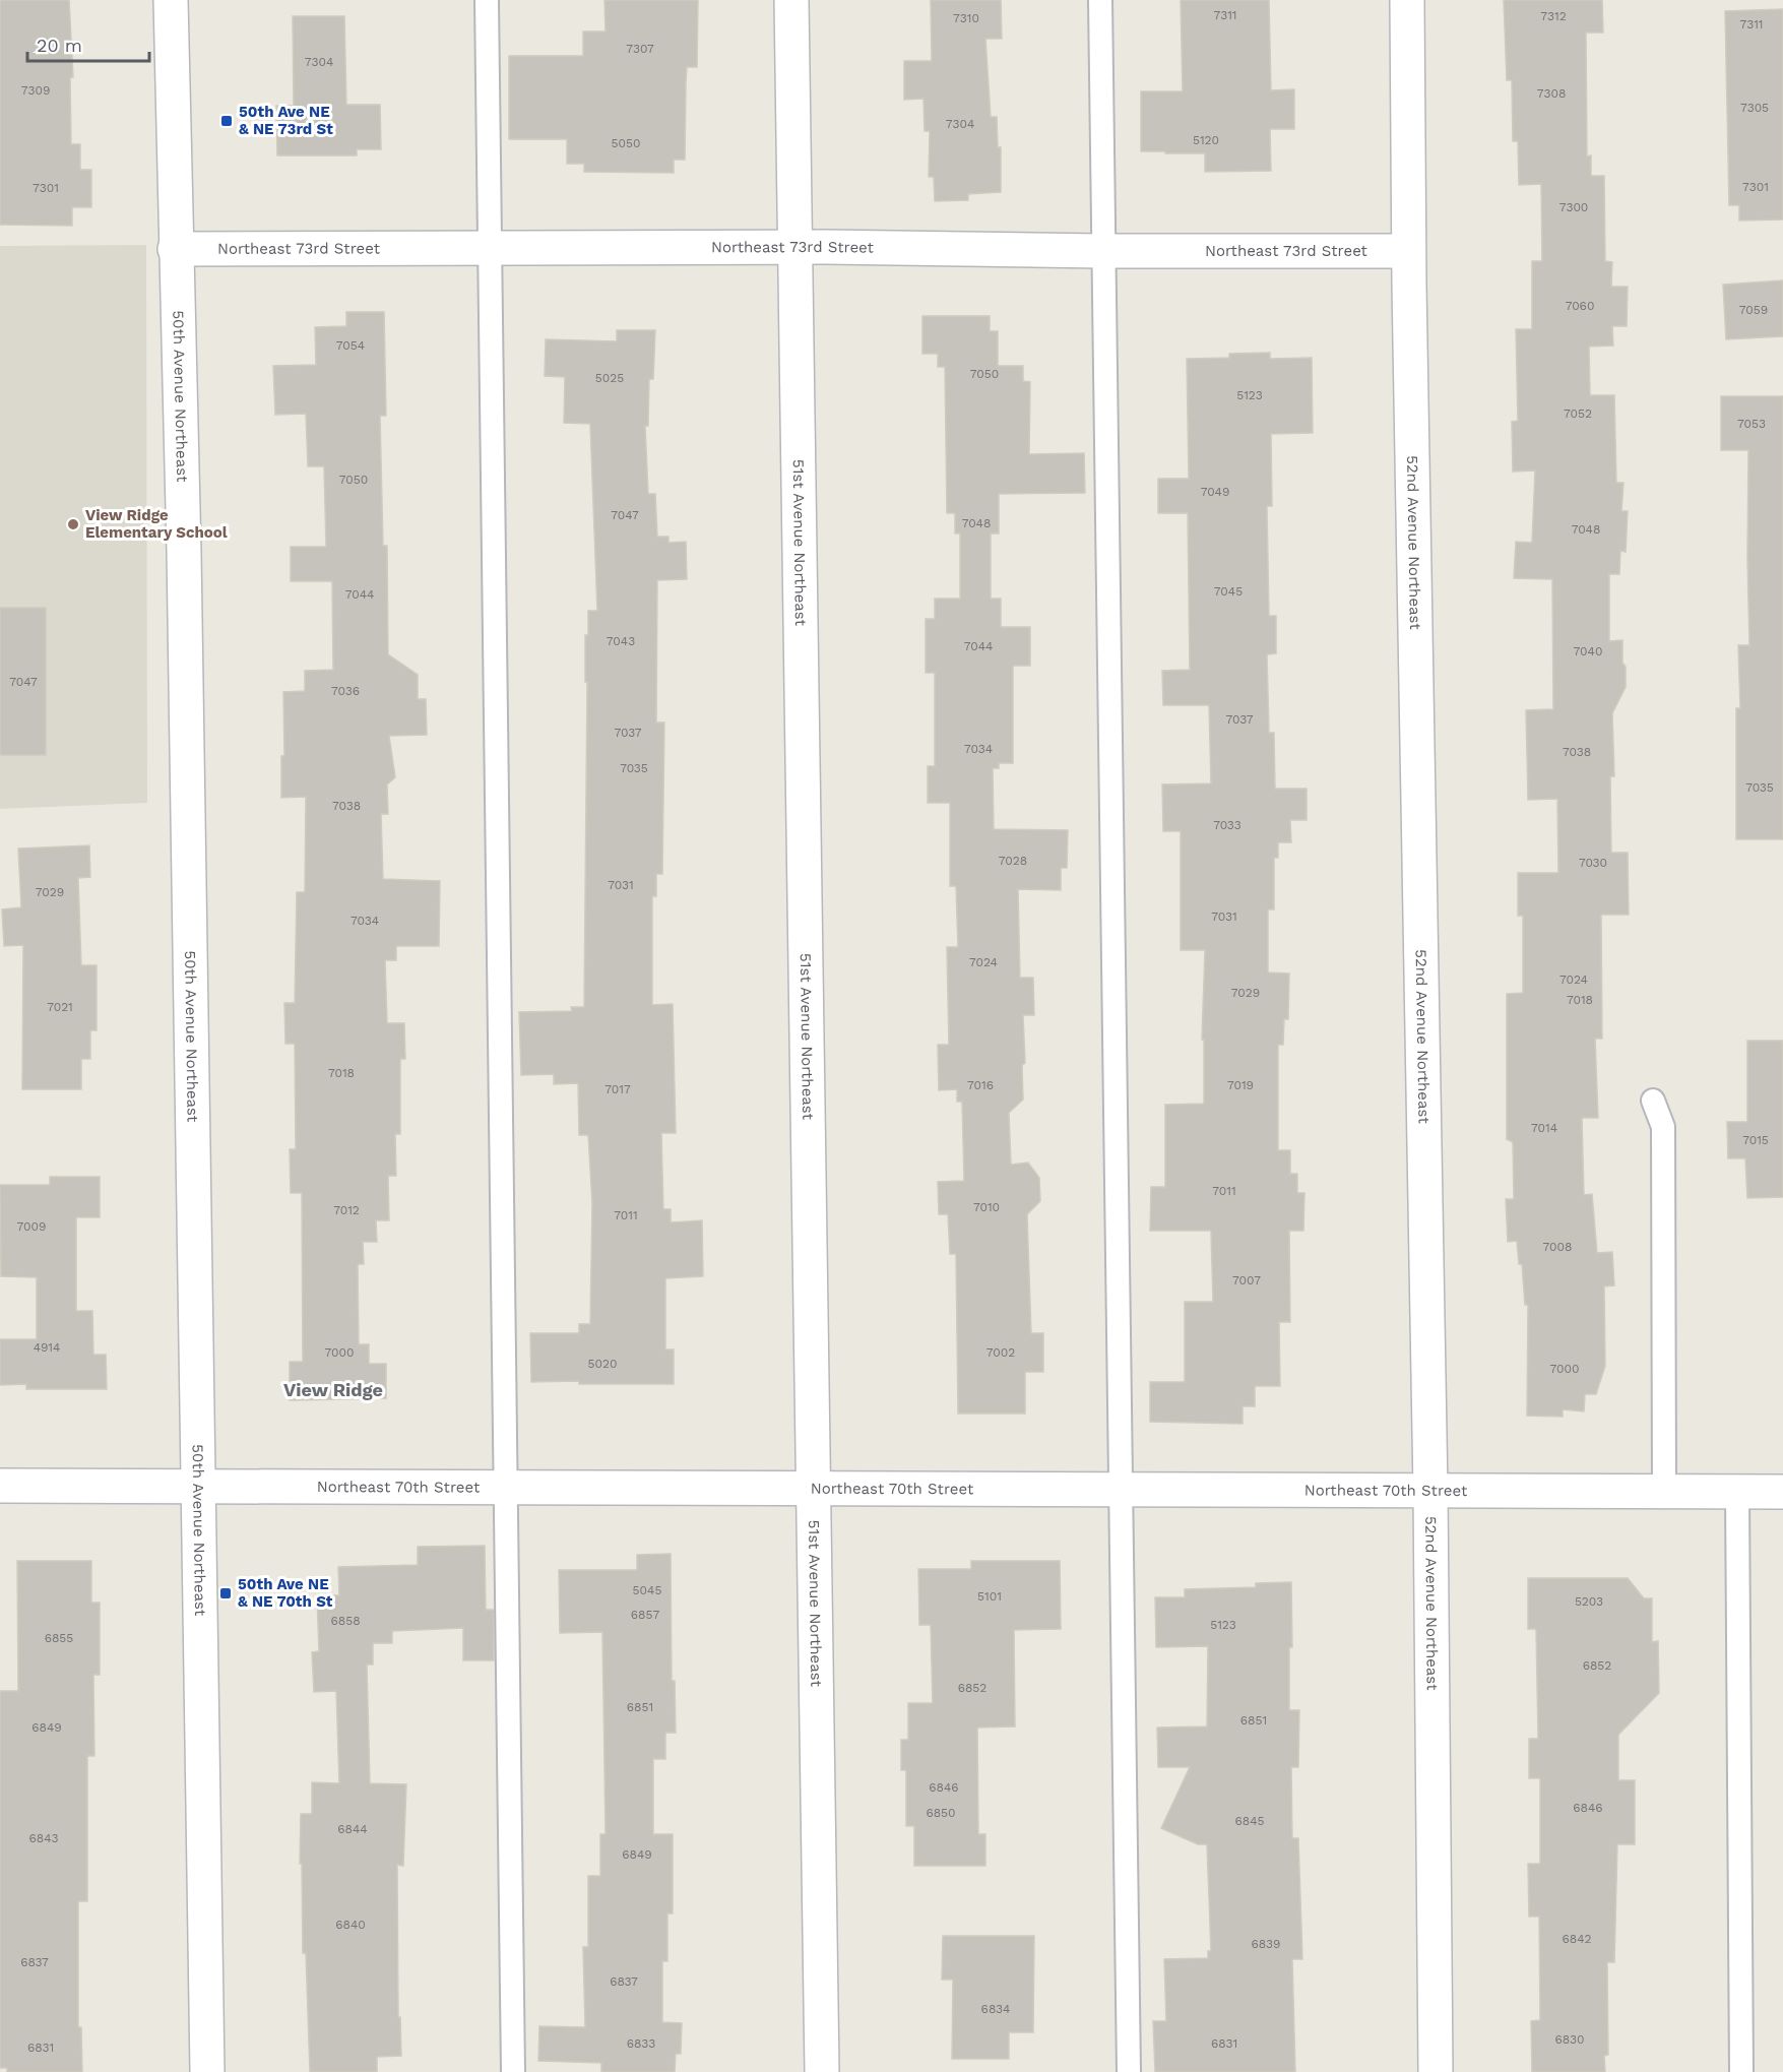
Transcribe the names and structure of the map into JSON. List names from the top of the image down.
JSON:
{
  "streets": {
    "street": [
      "Northeast 73rd Street",
      "50th Avenue Northeast",
      "51st Avenue Northeast",
      "52nd Avenue Northeast",
      "Northeast 70th Street"
    ]
  },
  "crossings": [
    ["Northeast 73rd Street", "50th Avenue Northeast"],
    ["Northeast 73rd Street", "51st Avenue Northeast"],
    ["Northeast 73rd Street", "52nd Avenue Northeast"],
    ["50th Avenue Northeast", "Northeast 70th Street"],
    ["51st Avenue Northeast", "Northeast 70th Street"],
    ["52nd Avenue Northeast", "Northeast 70th Street"]
  ],
  "districts": ["View Ridge"],
  "places": {
    "transit": ["50th Ave NE & NE 73rd St", "50th Ave NE & NE 70th St"],
    "other": ["View Ridge Elementary School"]
  },
  "house_numbers": [
    "7311",
    "7312",
    "7310",
    "7311",
    "7307",
    "7304",
    "7309",
    "7308",
    "7305",
    "7304",
    "5120",
    "5050",
    "7301",
    "7301",
    "7300",
    "7060",
    "7059",
    "7054",
    "7050",
    "5025",
    "5123",
    "7052",
    "7053",
    "7050",
    "7049",
    "7047",
    "7048",
    "7048",
    "7045",
    "7044",
    "7043",
    "7044",
    "7040",
    "7047",
    "7036",
    "7037",
    "7037",
    "7034",
    "7038",
    "7035",
    "7035",
    "7038",
    "7033",
    "7028",
    "7030",
    "7031",
    "7029",
    "7031",
    "7034",
    "7024",
    "7024",
    "7029",
    "7018",
    "7021",
    "7018",
    "7016",
    "7019",
    "7017",
    "7014",
    "7015",
    "7011",
    "7010",
    "7012",
    "7011",
    "7009",
    "7008",
    "7007",
    "4914",
    "7000",
    "7002",
    "5020",
    "7000",
    "5045",
    "5101",
    "5203",
    "6857",
    "6858",
    "5123",
    "6855",
    "6852",
    "6852",
    "6851",
    "6851",
    "6849",
    "6846",
    "6846",
    "6850",
    "6845",
    "6844",
    "6843",
    "6849",
    "6840",
    "6842",
    "6839",
    "6837",
    "6837",
    "6834",
    "6830",
    "6833",
    "6831",
    "6831"
  ],
  "scale_bar": "20 m"
}
